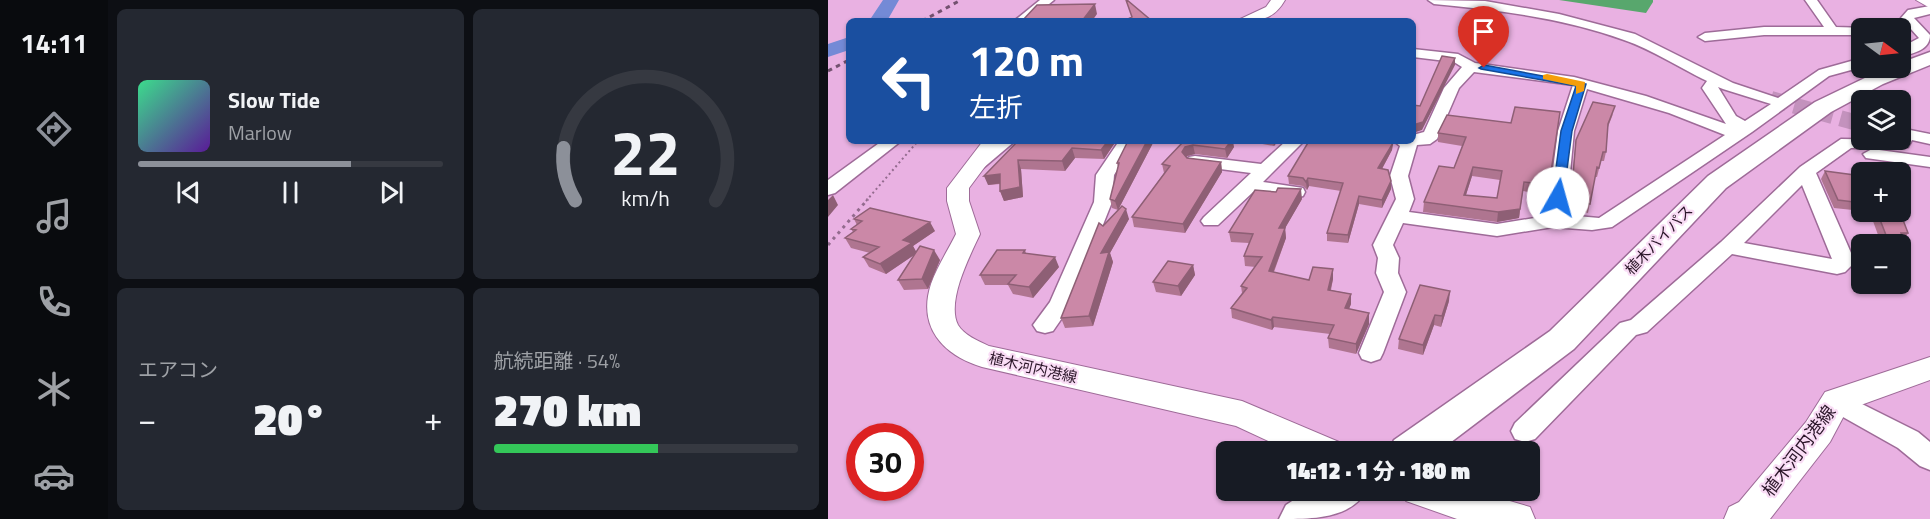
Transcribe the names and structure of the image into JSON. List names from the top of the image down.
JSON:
{
  "streets": {
    "highway": ["植木バイパス"],
    "main road": ["植木河内港線"]
  },
  "north": "right",
  "page": {
    "tabs": "14:11",
    "map_buttons": ["+", "−"],
    "turn": ["120 m", "左折"],
    "song": ["Slow Tide", "Marlow"],
    "tile": [
      "エアコン",
      ["航続距離 · 54%", "270 km"]
    ],
    "heat": ["−", "20°", "+"],
    "limit": "30",
    "trip": "14:12 · 1 分 · 180 m",
    "gauge": ["22", "km/h"]
  }
}
